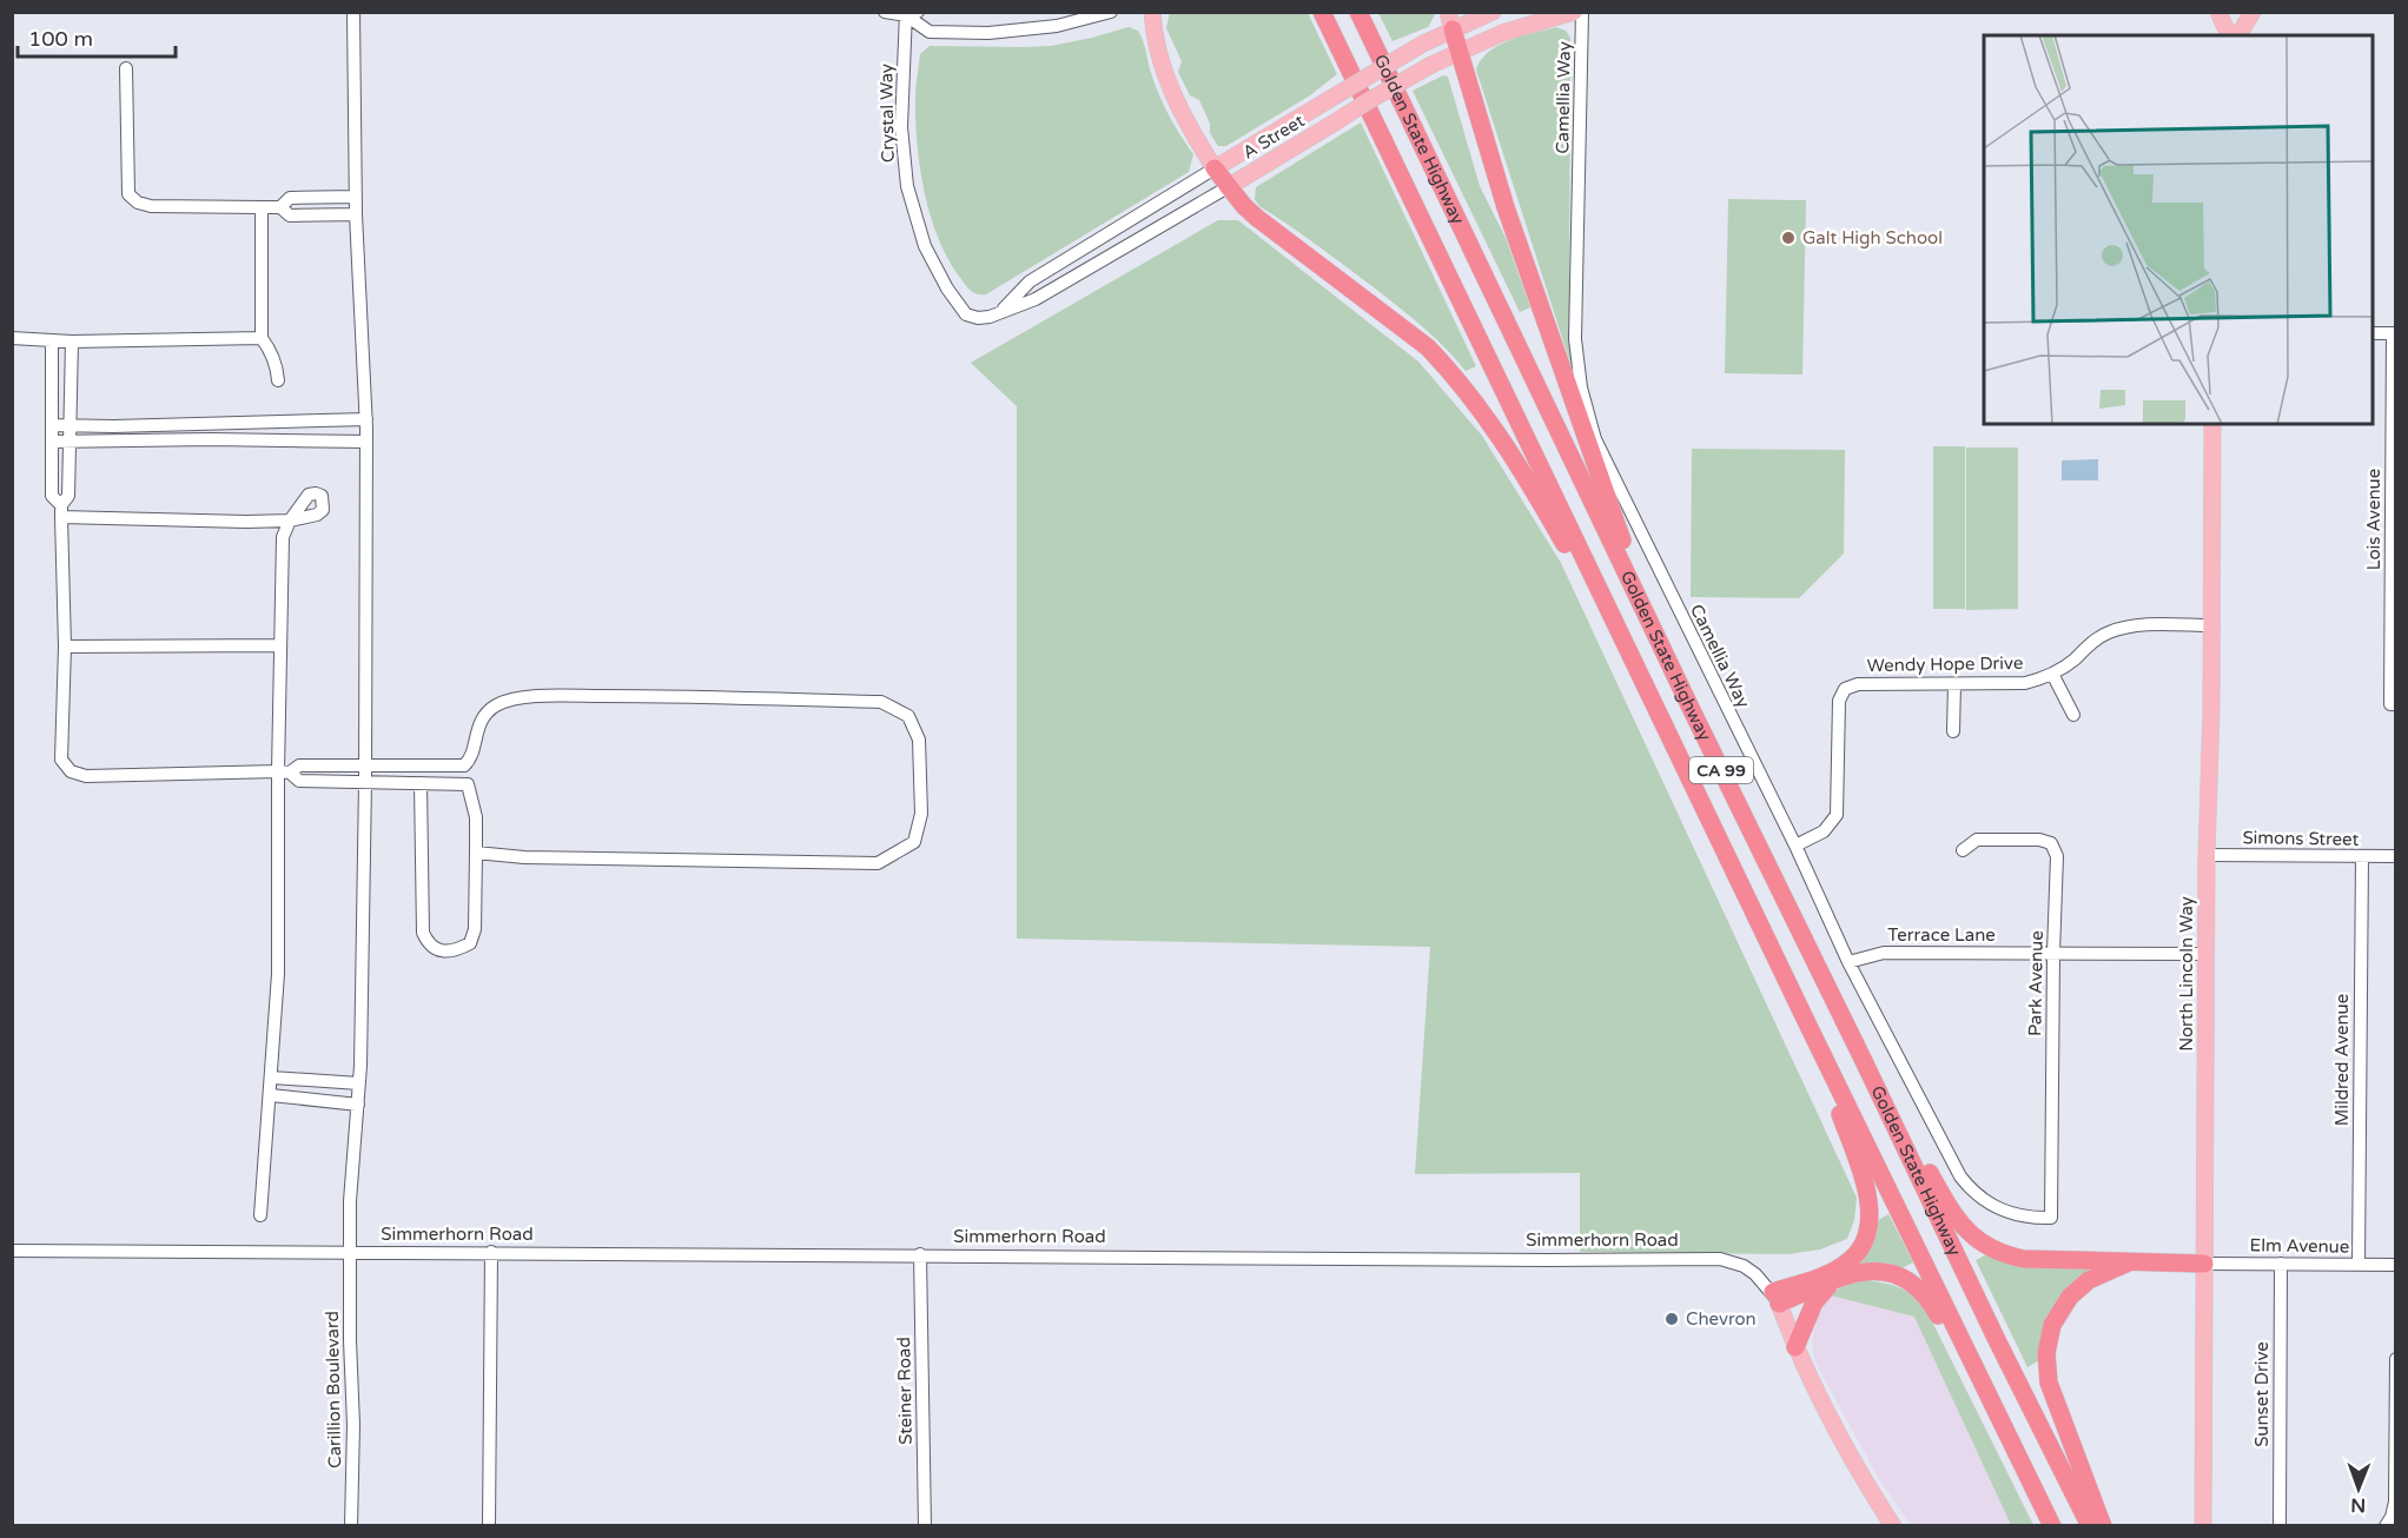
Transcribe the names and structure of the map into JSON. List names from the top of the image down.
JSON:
{
  "streets": {
    "highway": ["Golden State Highway", "CA 99"],
    "main road": ["A Street", "North Lincoln Way", "Simmerhorn Road"],
    "street": [
      "Camellia Way",
      "Crystal Way",
      "Lois Avenue",
      "Wendy Hope Drive",
      "Simons Street",
      "Terrace Lane",
      "Park Avenue",
      "Mildred Avenue",
      "Elm Avenue",
      "Carillion Boulevard",
      "Steiner Road",
      "Sunset Drive"
    ]
  },
  "crossings": [
    ["Camellia Way", "Wendy Hope Drive"],
    ["Camellia Way", "Terrace Lane"],
    ["Camellia Way", "Park Avenue"],
    ["Crystal Way", "A Street"],
    ["Wendy Hope Drive", "North Lincoln Way"],
    ["Simons Street", "North Lincoln Way"],
    ["Simons Street", "Mildred Avenue"],
    ["Terrace Lane", "North Lincoln Way"],
    ["Terrace Lane", "Park Avenue"],
    ["North Lincoln Way", "Elm Avenue"],
    ["Mildred Avenue", "Elm Avenue"],
    ["Simmerhorn Road", "Carillion Boulevard"],
    ["Simmerhorn Road", "Steiner Road"],
    ["Elm Avenue", "Sunset Drive"]
  ],
  "places": ["Galt High School", "Chevron"],
  "scale_bar": "100 m",
  "north": "bottom"
}
